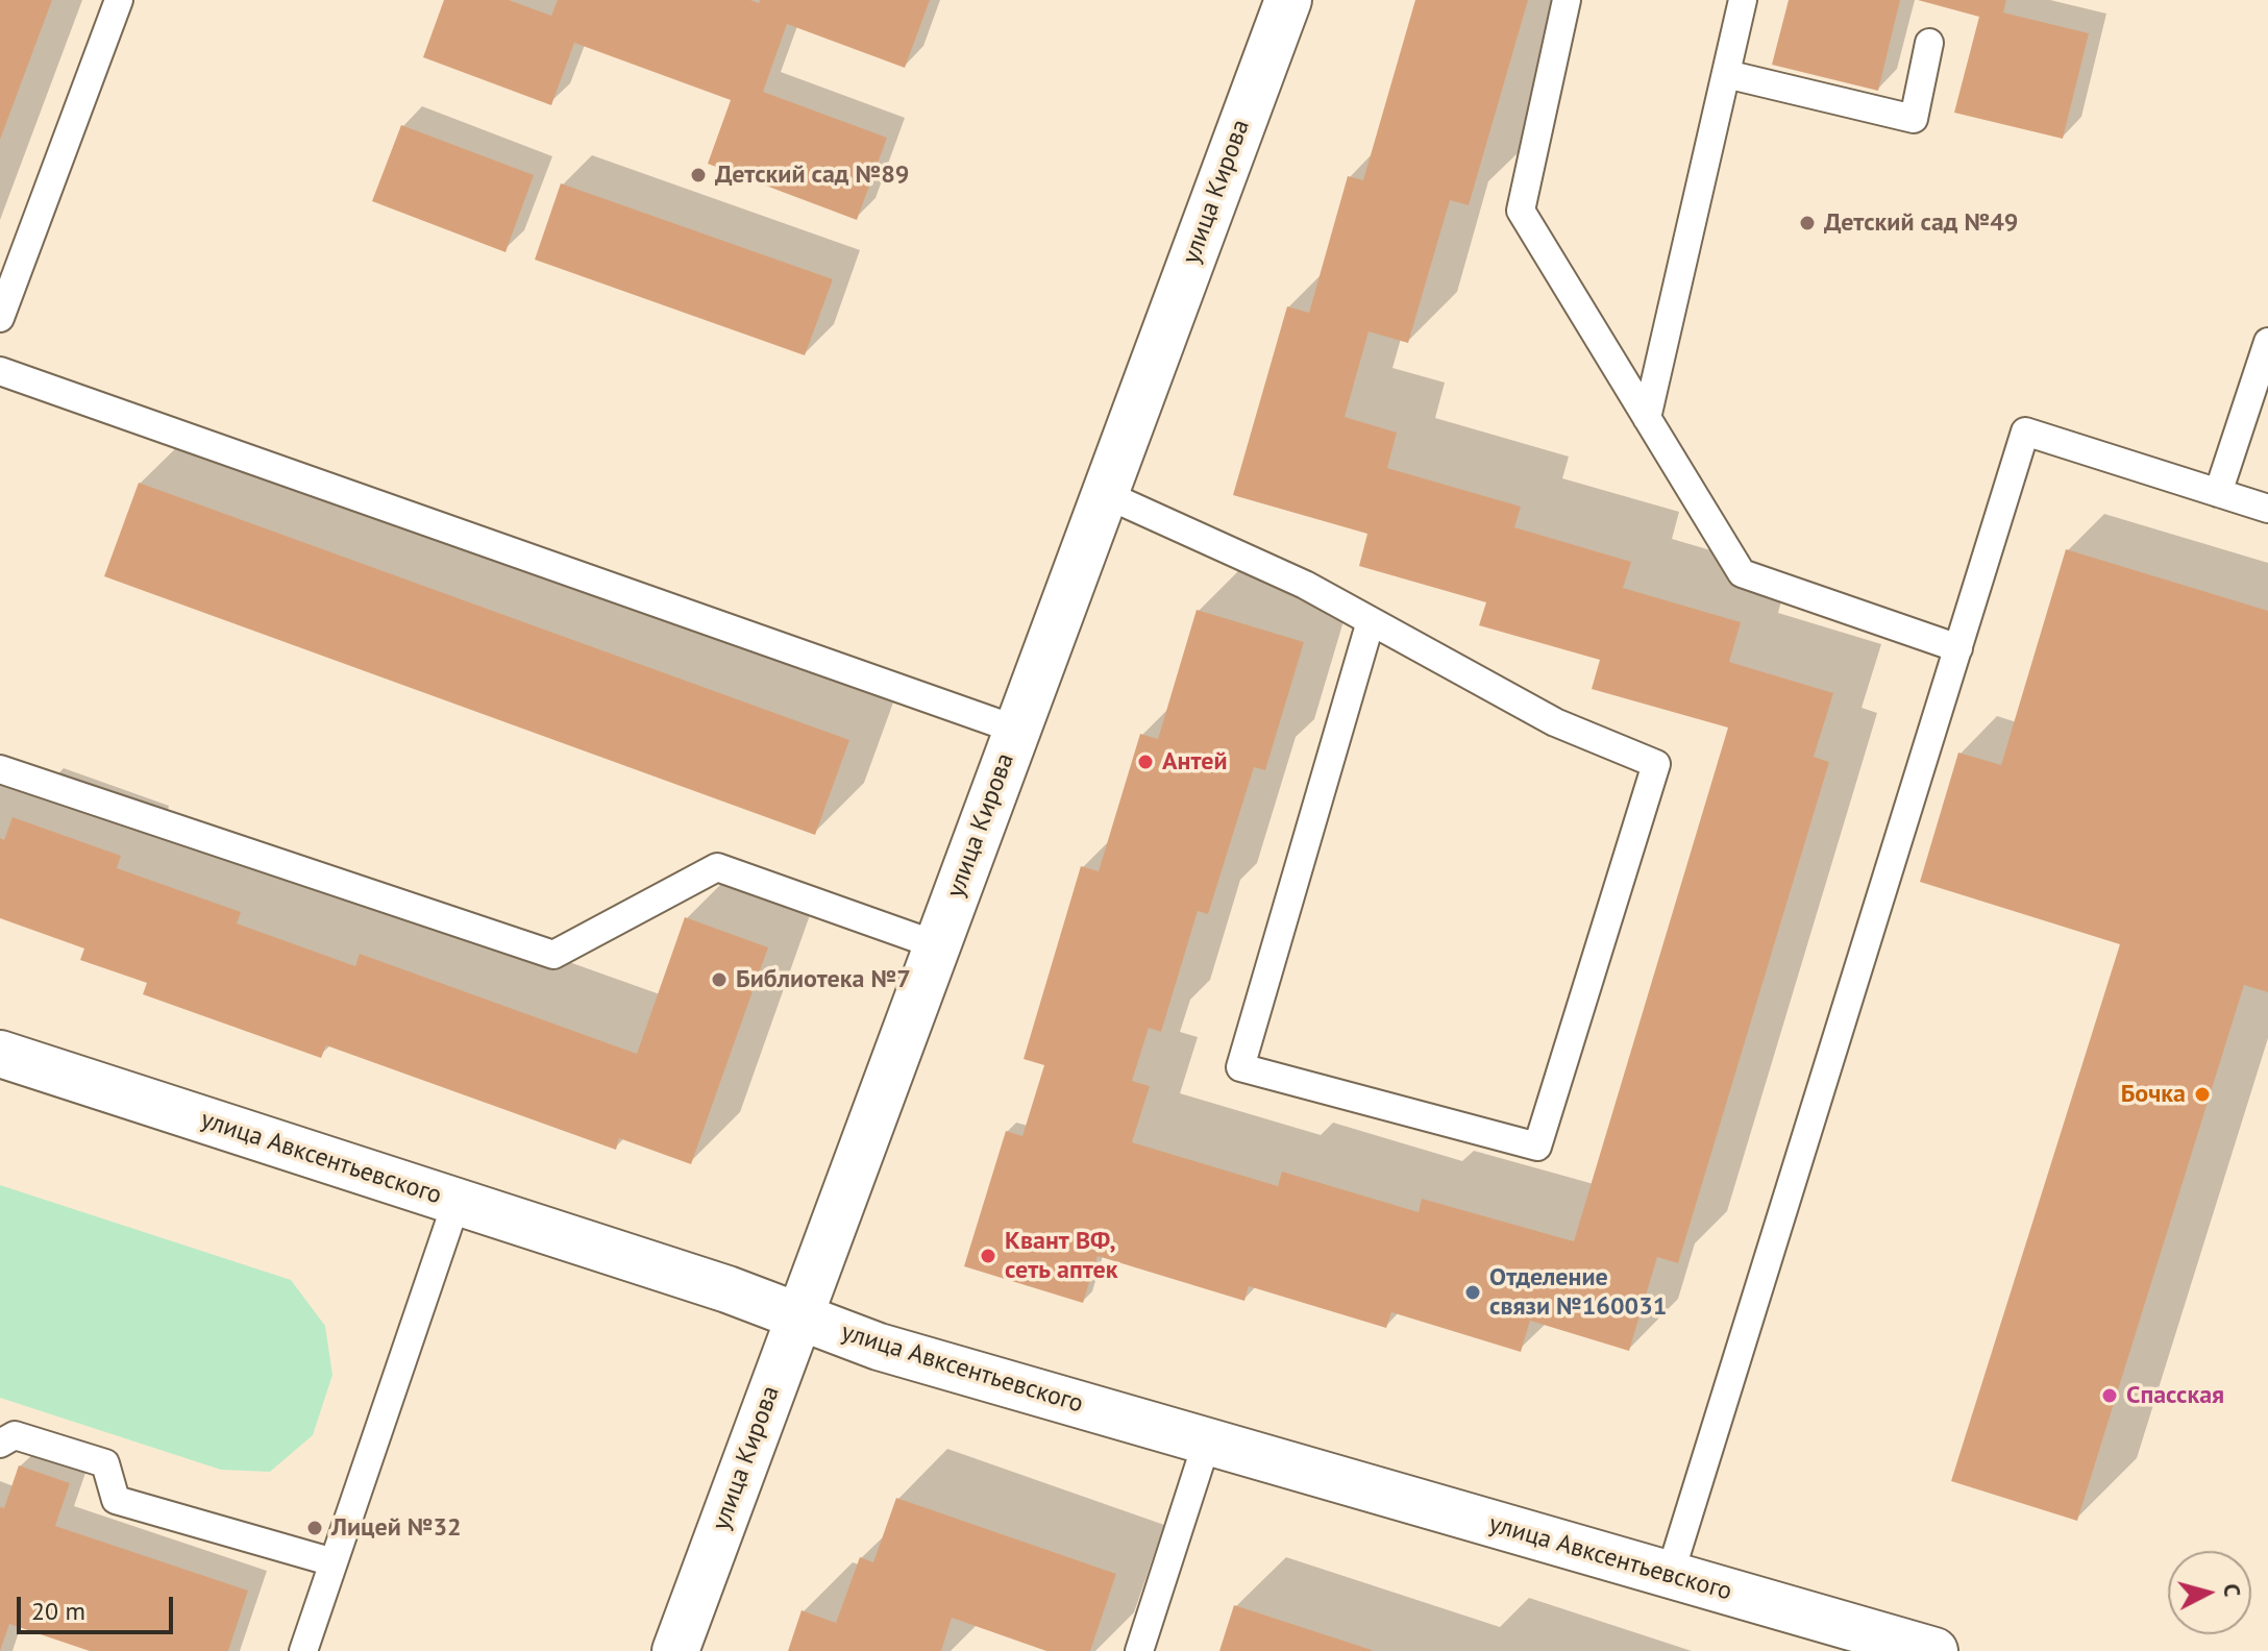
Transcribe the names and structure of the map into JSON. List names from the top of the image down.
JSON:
{
  "streets": {
    "street": ["улица Кирова", "улица Авксентьевского"]
  },
  "crossings": [
    ["улица Кирова", "улица Авксентьевского"]
  ],
  "places": [
    "Детский сад №89",
    "Детский сад №49",
    "Антей",
    "Библиотека №7",
    "Бочка",
    "Квант ВФ, сеть аптек",
    "Отделение связи №160031",
    "Спасская",
    "Лицей №32"
  ],
  "scale_bar": "20 m",
  "north": "right"
}
